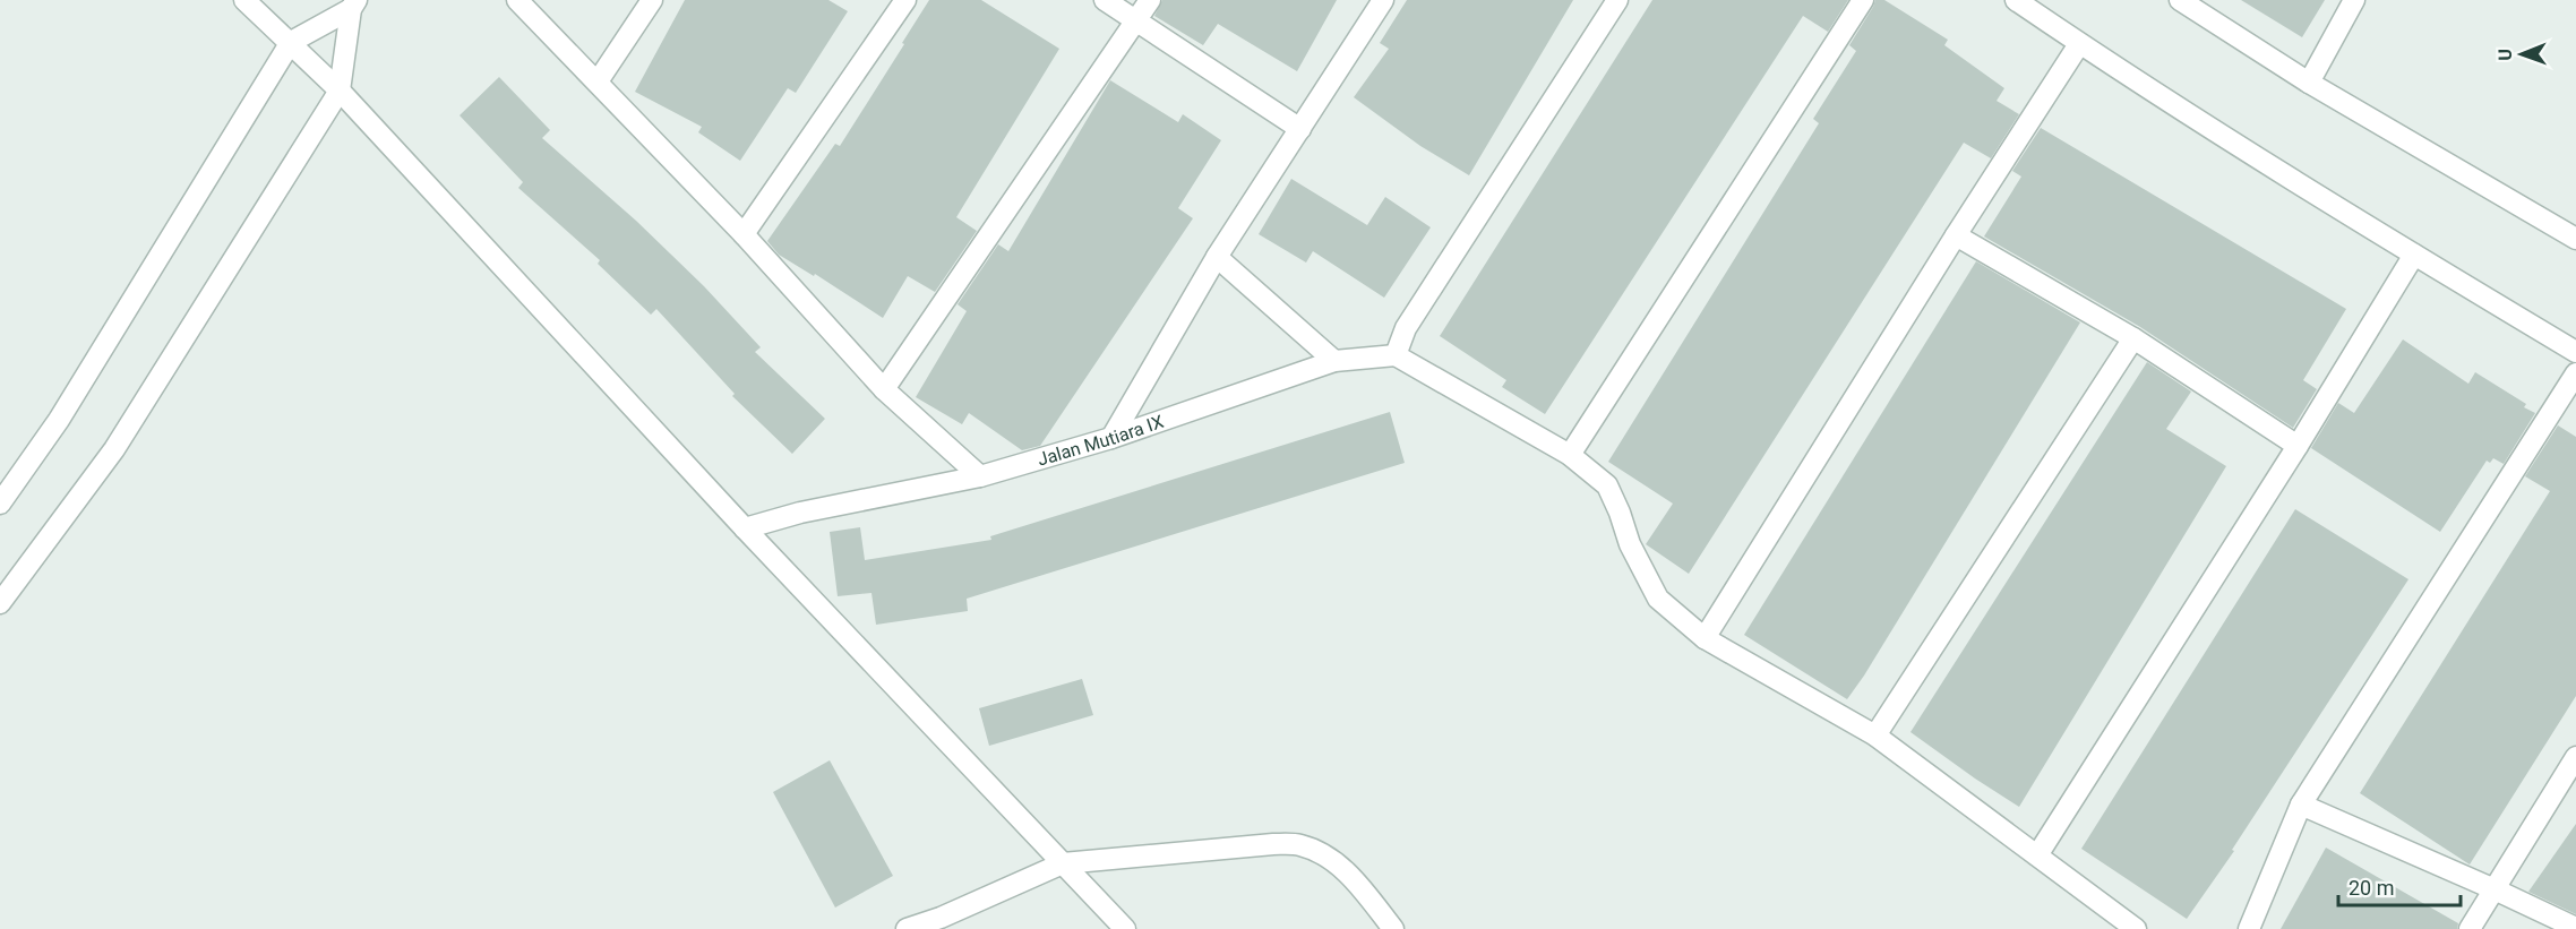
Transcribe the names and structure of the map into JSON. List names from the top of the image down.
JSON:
{
  "streets": {
    "street": ["Jalan Mutiara IX"]
  },
  "scale_bar": "20 m",
  "north": "left"
}
